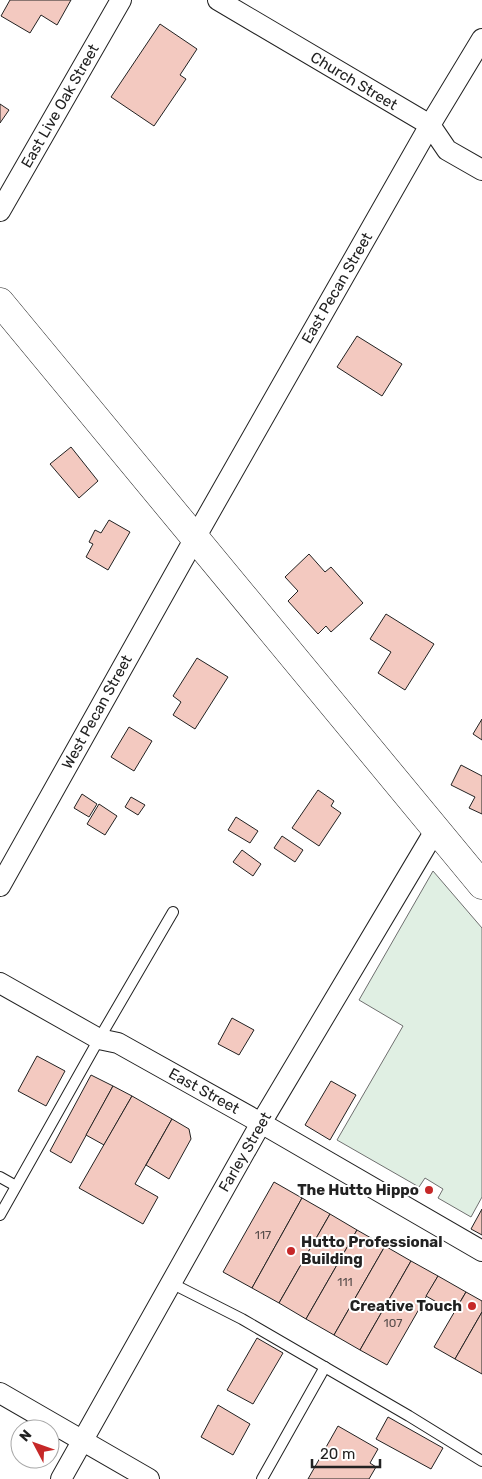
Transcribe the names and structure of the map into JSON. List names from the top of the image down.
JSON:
{
  "streets": {
    "street": [
      "Church Street",
      "East Live Oak Street",
      "East Pecan Street",
      "West Pecan Street",
      "East Street",
      "Farley Street"
    ]
  },
  "crossings": [
    ["Church Street", "East Pecan Street"],
    ["East Pecan Street", "West Pecan Street"],
    ["East Street", "Farley Street"]
  ],
  "places": ["The Hutto Hippo", "Hutto Professional Building", "Creative Touch"],
  "house_numbers": ["117", "111", "107"],
  "scale_bar": "20 m",
  "north": "top left"
}
